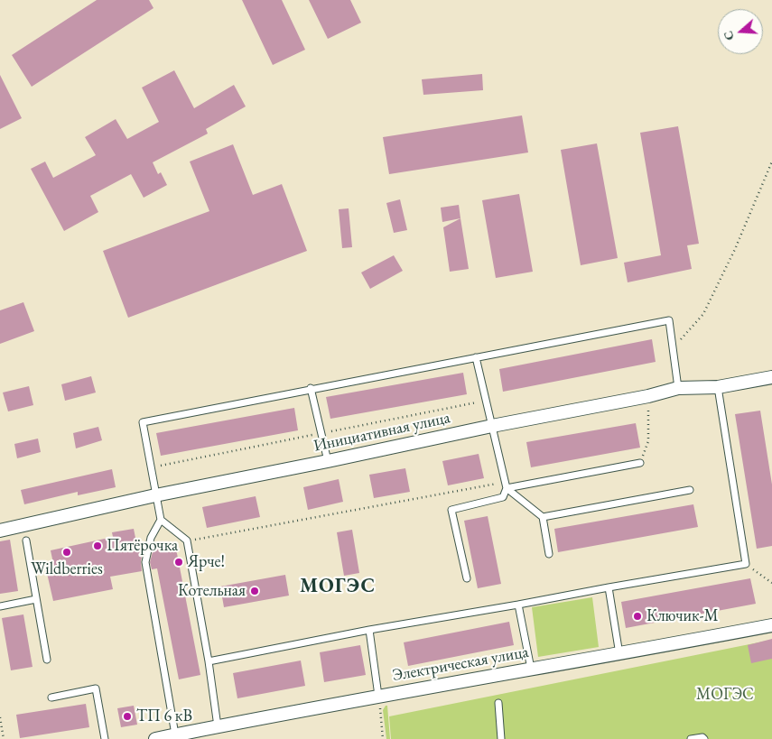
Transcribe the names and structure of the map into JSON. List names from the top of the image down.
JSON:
{
  "streets": {
    "street": ["Инициативная улица", "Электрическая улица"]
  },
  "districts": ["МОГЭС"],
  "parks": ["МОГЭС"],
  "places": [
    "Пятёрочка",
    "Wildberries",
    "Ярче!",
    "Котельная",
    "Ключик-М",
    "ТП 6 кВ"
  ],
  "north": "left"
}
